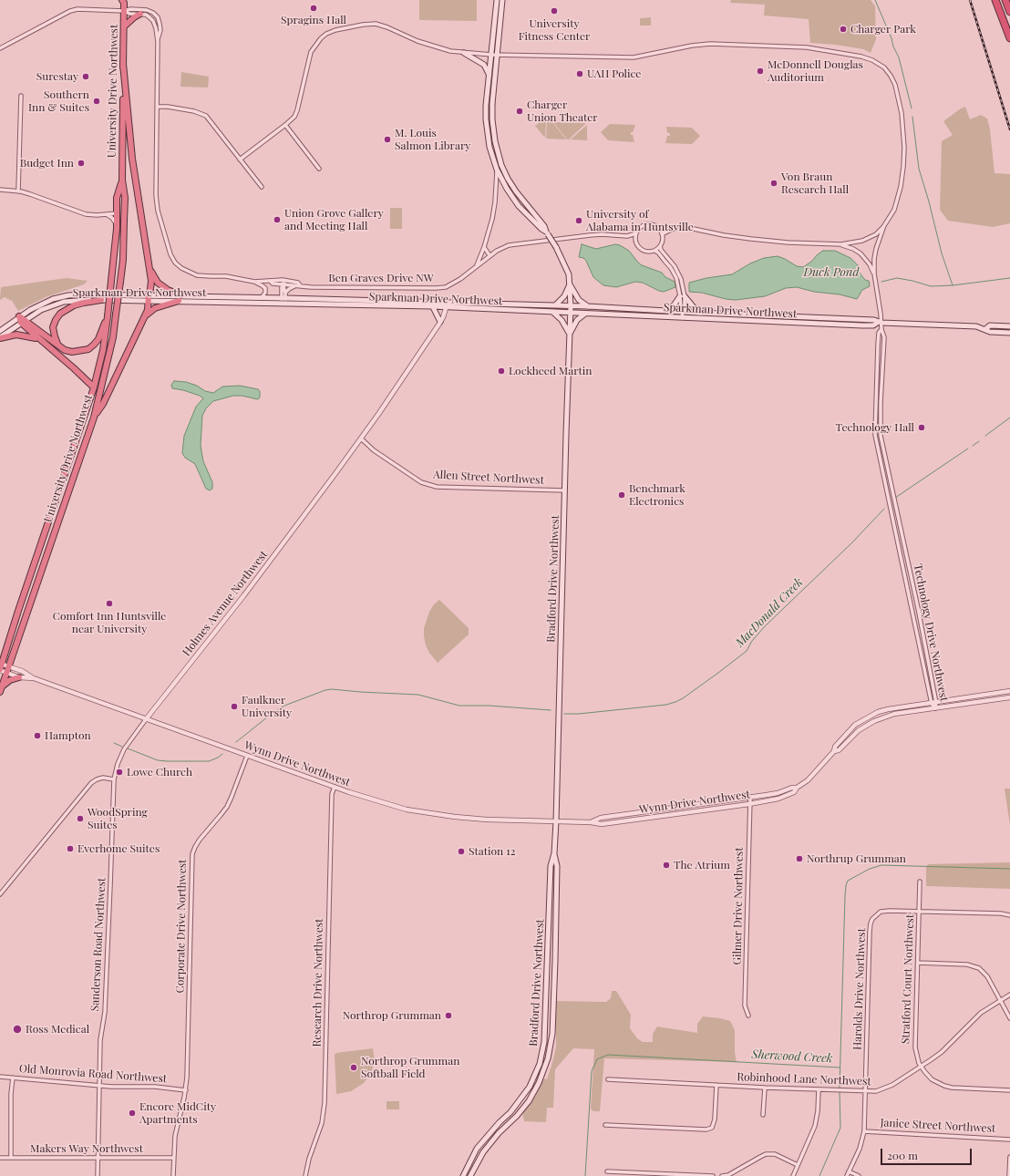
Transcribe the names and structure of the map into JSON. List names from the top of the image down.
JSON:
{
  "streets": {
    "highway": ["University Drive Northwest"],
    "main road": ["Sparkman Drive Northwest", "Bradford Drive Northwest"],
    "street": [
      "Ben Graves Drive NW",
      "Allen Street Northwest",
      "Holmes Avenue Northwest",
      "Technology Drive Northwest",
      "Wynn Drive Northwest",
      "Gilmer Drive Northwest",
      "Corporate Drive Northwest",
      "Sanderson Road Northwest",
      "Stratford Court Northwest",
      "Research Drive Northwest",
      "Harolds Drive Northwest",
      "Old Monrovia Road Northwest",
      "Robinhood Lane Northwest",
      "Janice Street Northwest",
      "Makers Way Northwest"
    ]
  },
  "crossings": [
    ["University Drive Northwest", "Wynn Drive Northwest"],
    ["Sparkman Drive Northwest", "Bradford Drive Northwest"],
    ["Sparkman Drive Northwest", "Holmes Avenue Northwest"],
    ["Sparkman Drive Northwest", "Technology Drive Northwest"],
    ["Allen Street Northwest", "Bradford Drive Northwest"],
    ["Allen Street Northwest", "Holmes Avenue Northwest"],
    ["Bradford Drive Northwest", "Wynn Drive Northwest"],
    ["Holmes Avenue Northwest", "Wynn Drive Northwest"],
    ["Holmes Avenue Northwest", "Sanderson Road Northwest"],
    ["Technology Drive Northwest", "Wynn Drive Northwest"],
    ["Wynn Drive Northwest", "Gilmer Drive Northwest"],
    ["Wynn Drive Northwest", "Corporate Drive Northwest"],
    ["Wynn Drive Northwest", "Research Drive Northwest"],
    ["Corporate Drive Northwest", "Old Monrovia Road Northwest"],
    ["Sanderson Road Northwest", "Old Monrovia Road Northwest"],
    ["Sanderson Road Northwest", "Makers Way Northwest"],
    ["Stratford Court Northwest", "Harolds Drive Northwest"],
    ["Stratford Court Northwest", "Robinhood Lane Northwest"],
    ["Harolds Drive Northwest", "Robinhood Lane Northwest"],
    ["Harolds Drive Northwest", "Janice Street Northwest"]
  ],
  "water": ["Duck Pond", "MacDonald Creek", "Sherwood Creek"],
  "places": [
    "Spragins Hall",
    "University Fitness Center",
    "Charger Park",
    "McDonnell Douglas Auditorium",
    "UAH Police",
    "Surestay",
    "Southern Inn & Suites",
    "Charger Union Theater",
    "M. Louis Salmon Library",
    "Budget Inn",
    "Von Braun Research Hall",
    "Union Grove Gallery and Meeting Hall",
    "University of Alabama in Huntsville",
    "Lockheed Martin",
    "Technology Hall",
    "Benchmark Electronics",
    "Comfort Inn Huntsville near University",
    "Faulkner University",
    "Hampton",
    "Lowe Church",
    "WoodSpring Suites",
    "Everhome Suites",
    "Station 12",
    "Northrup Grumman",
    "The Atrium",
    "Northrop Grumman",
    "Ross Medical",
    "Northrop Grumman Softball Field",
    "Encore MidCity Apartments"
  ],
  "scale_bar": "200 m"
}
